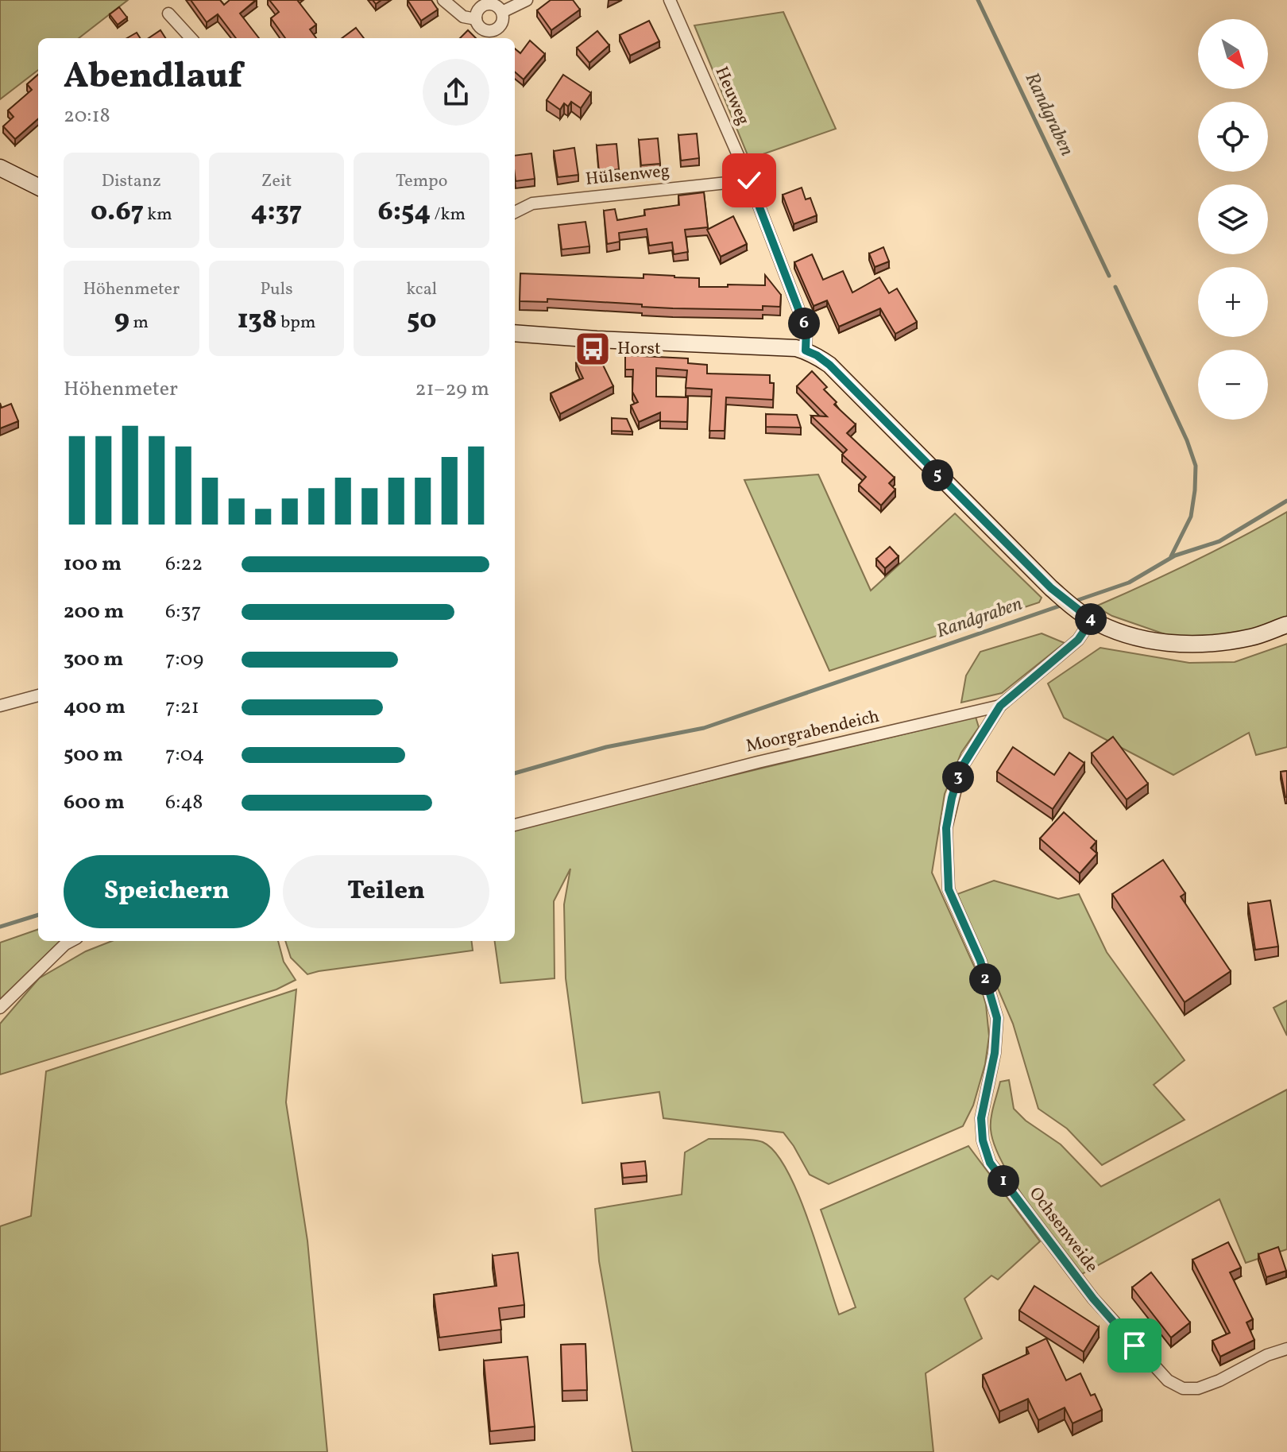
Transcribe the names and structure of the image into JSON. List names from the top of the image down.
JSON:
{
  "streets": {
    "street": [
      "Heuweg",
      "Hülsenweg",
      "Moorgrabendeich",
      "Ochsenweide"
    ]
  },
  "crossings": [
    ["Heuweg", "Hülsenweg"],
    ["Moorgrabendeich", "Ochsenweide"]
  ],
  "water": ["Randgraben"],
  "places": {
    "bus stop": ["Horst"]
  },
  "north": "bottom right",
  "page": {
    "map_buttons": ["+", "−"],
    "heading": ["Abendlauf", "20:18"],
    "stats": [
      ["Distanz", "0.67 km"],
      ["Zeit", "4:37"],
      ["Tempo", "6:54 /km"],
      ["Höhenmeter", "9 m"],
      ["Puls", "138 bpm"],
      ["kcal", "50"]
    ],
    "pins": [
      "6",
      "5",
      "4",
      "3",
      "2",
      "1"
    ],
    "chart": ["Höhenmeter", "21–29 m"],
    "list": [
      {
        "name": "100 m",
        "note": "6:22"
      },
      {
        "name": "200 m",
        "note": "6:37"
      },
      {
        "name": "300 m",
        "note": "7:09"
      },
      {
        "name": "400 m",
        "note": "7:21"
      },
      {
        "name": "500 m",
        "note": "7:04"
      },
      {
        "name": "600 m",
        "note": "6:48"
      }
    ],
    "buttons": ["Speichern", "Teilen"]
  }
}
